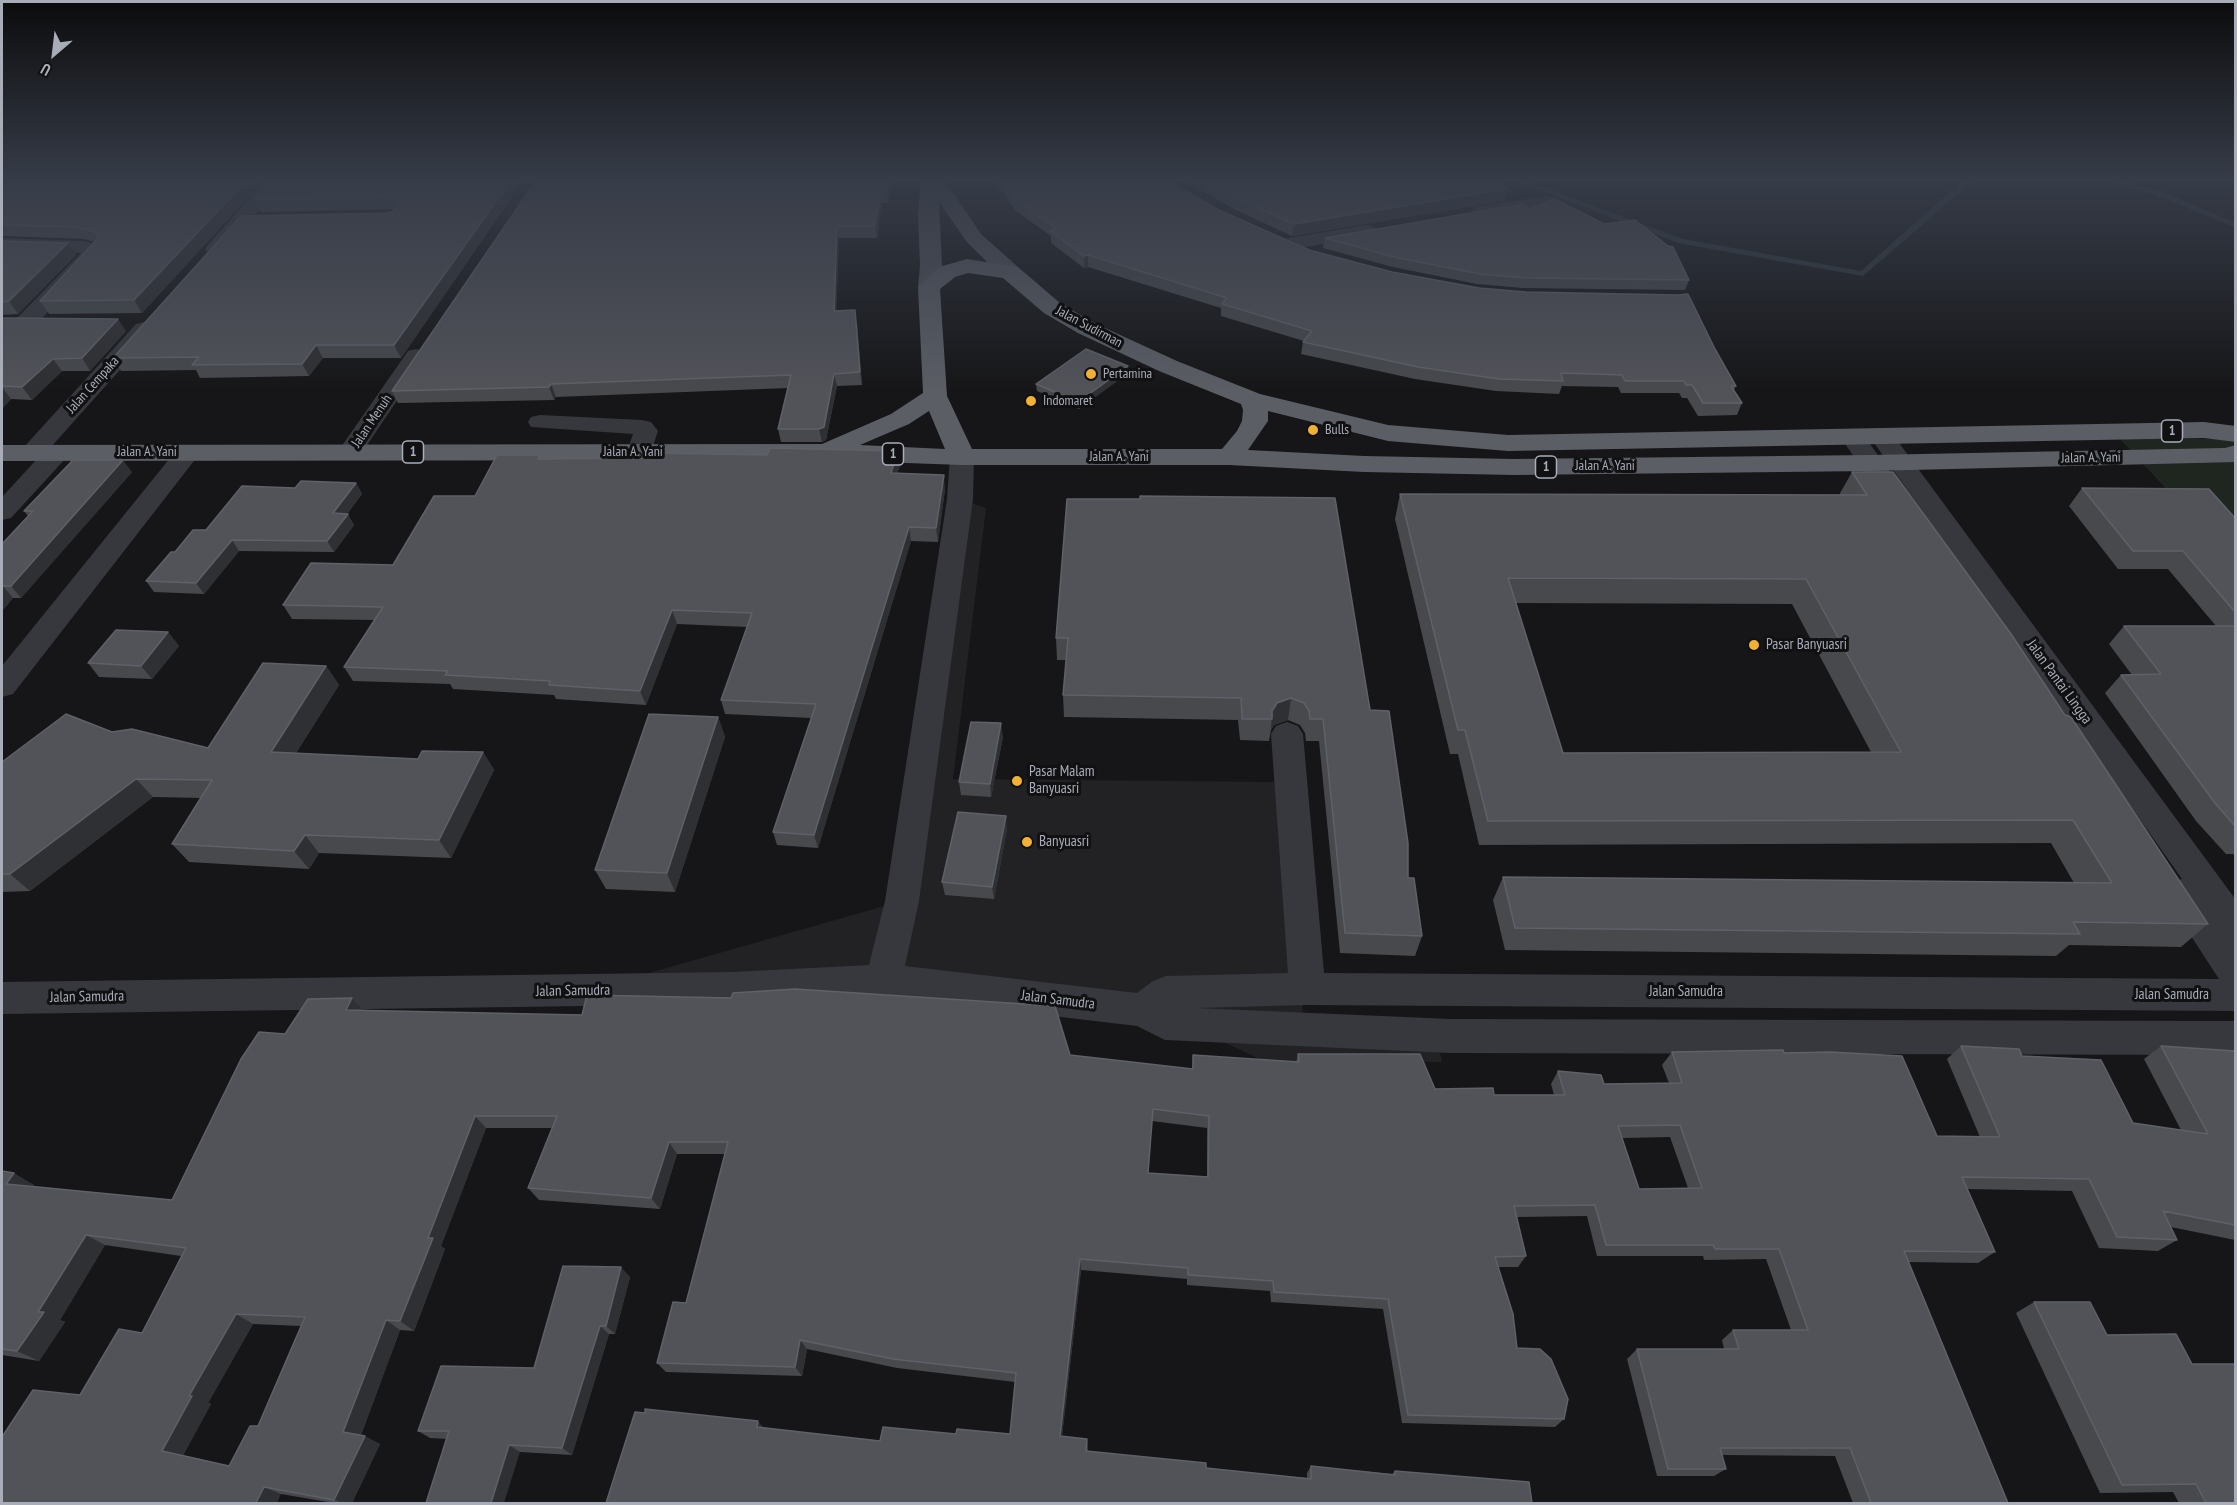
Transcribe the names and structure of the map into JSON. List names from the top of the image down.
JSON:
{
  "streets": {
    "highway": ["Jalan Sudirman", "1", "Jalan A. Yani"],
    "street": [
      "Jalan Cempaka",
      "Jalan Menuh",
      "Jalan Pantai Lingga",
      "Jalan Samudra"
    ]
  },
  "crossings": [
    ["Jalan Sudirman", "Jalan A. Yani"],
    ["Jalan Cempaka", "Jalan A. Yani"],
    ["Jalan Menuh", "Jalan A. Yani"],
    ["Jalan A. Yani", "Jalan Pantai Lingga"]
  ],
  "places": [
    "Pertamina",
    "Indomaret",
    "Bulls",
    "Pasar Banyuasri",
    "Pasar Malam Banyuasri",
    "Banyuasri"
  ],
  "north": "bottom left"
}
